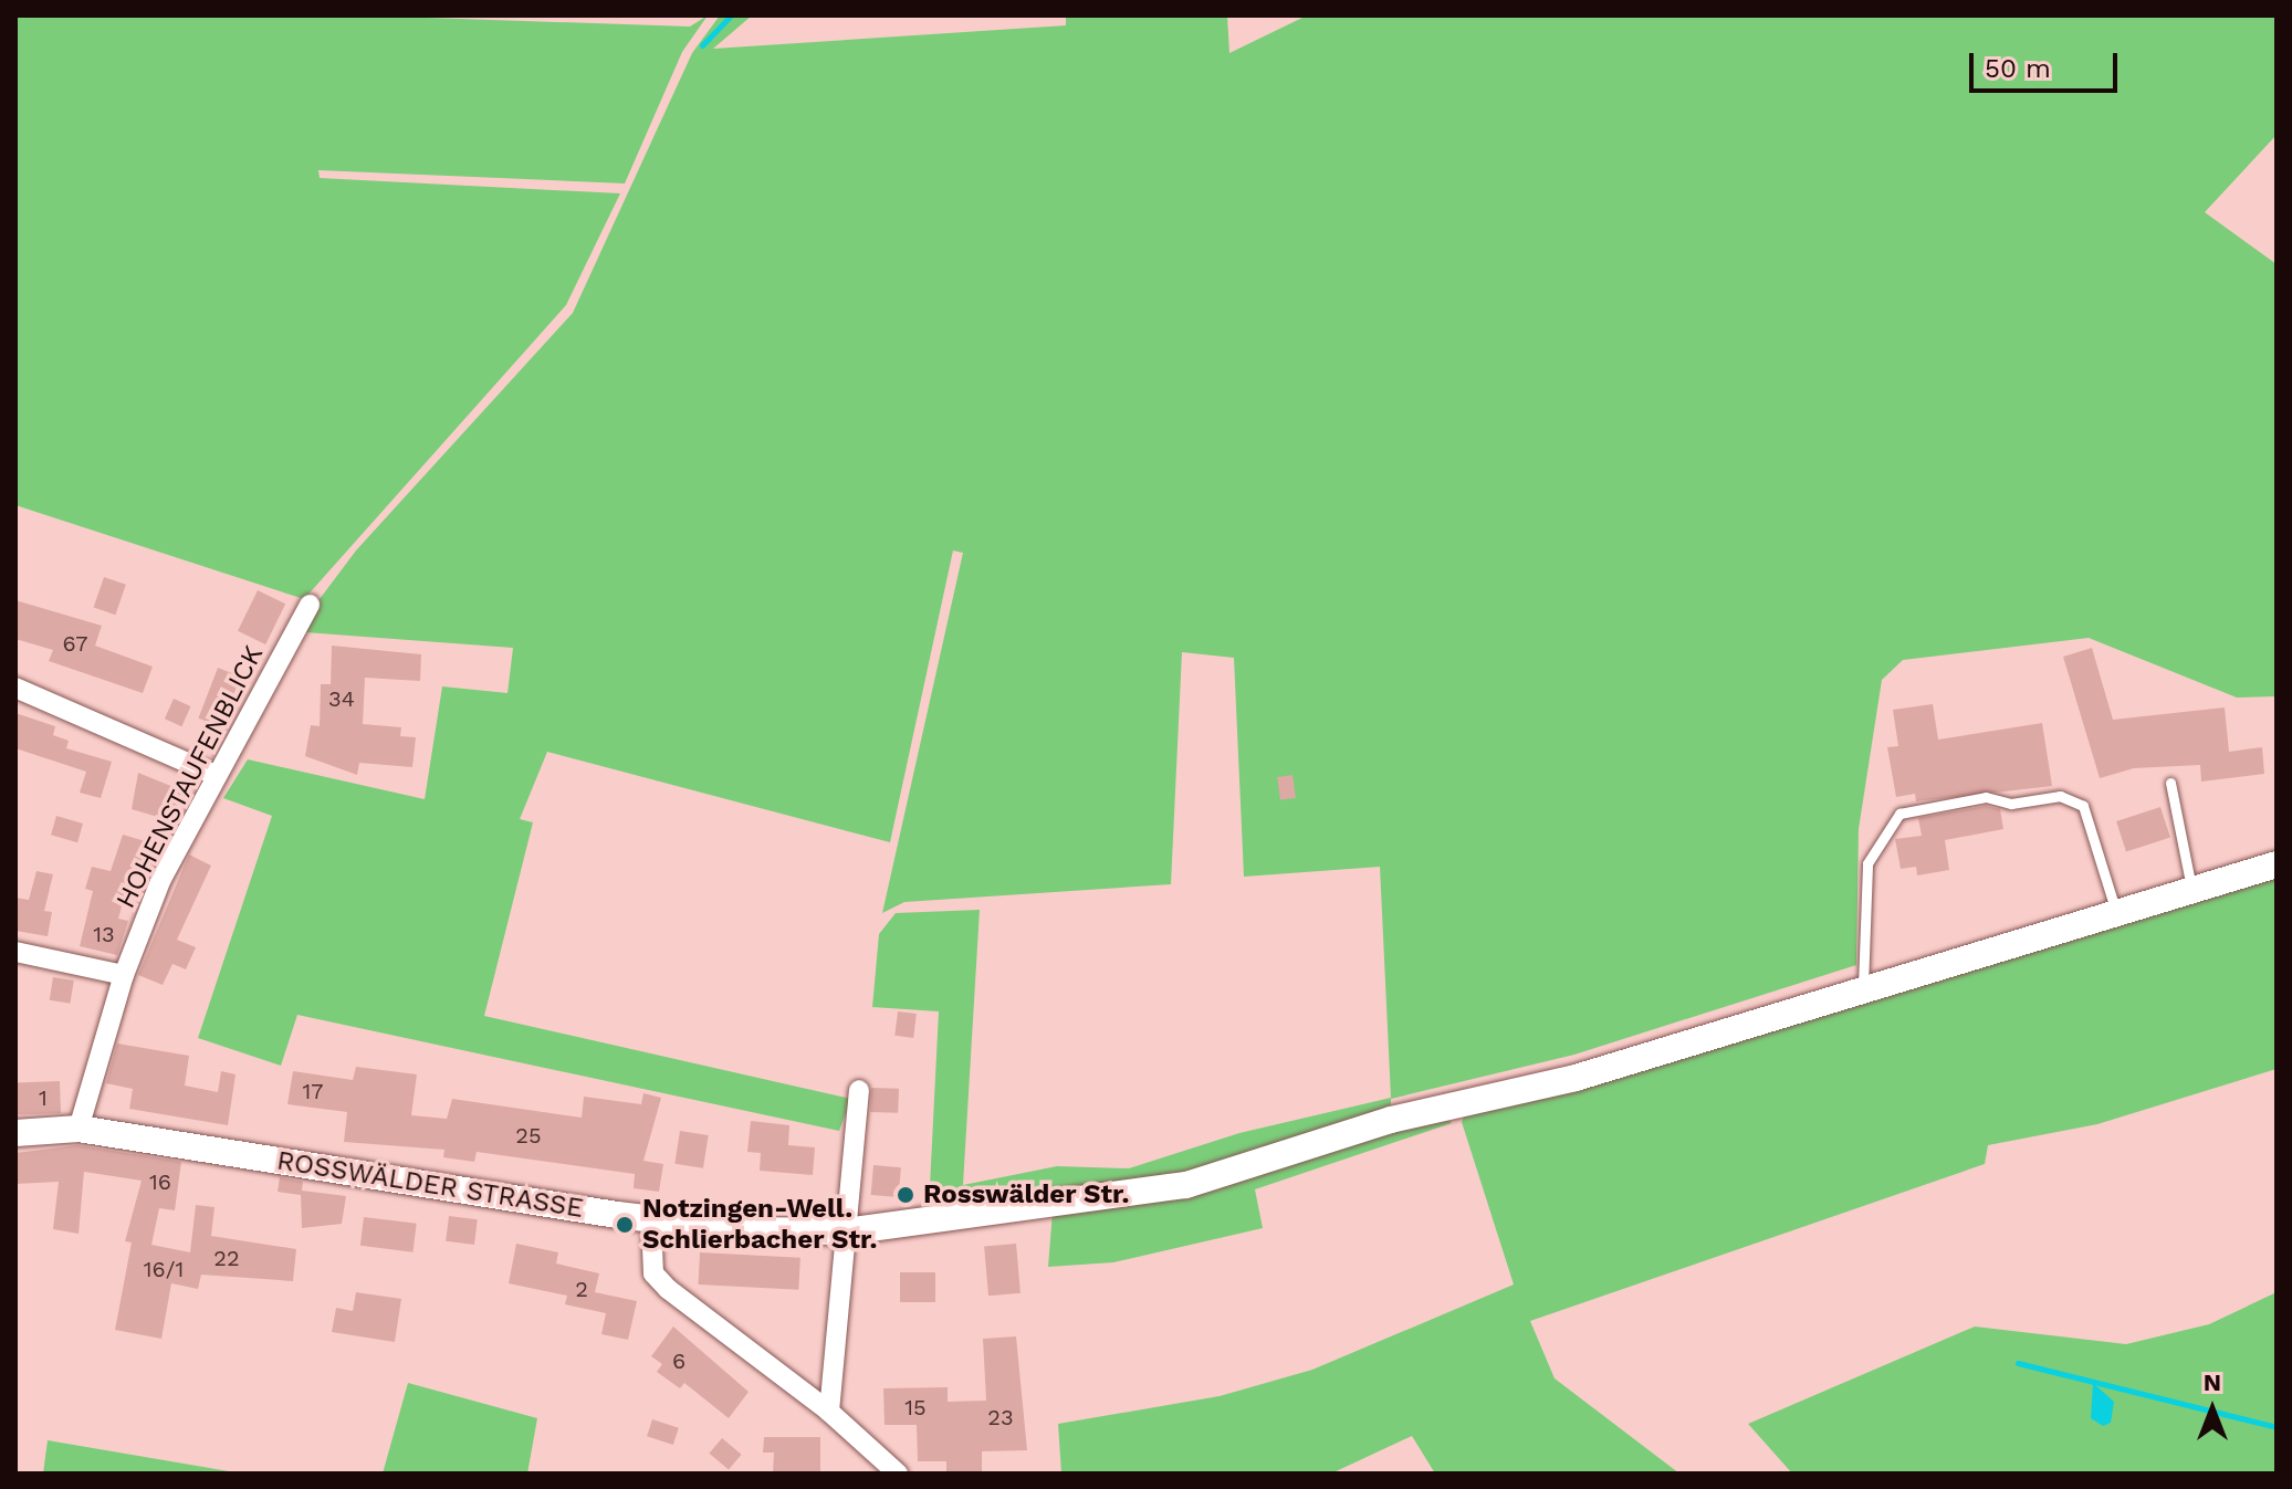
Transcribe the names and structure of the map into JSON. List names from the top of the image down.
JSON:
{
  "streets": {
    "street": ["HOHENSTAUFENBLICK", "ROSSWÄLDER STRASSE"]
  },
  "crossings": [
    ["HOHENSTAUFENBLICK", "ROSSWÄLDER STRASSE"]
  ],
  "places": ["Rosswälder Str.", "Notzingen-Well. Schlierbacher Str."],
  "house_numbers": [
    "67",
    "34",
    "13",
    "17",
    "1",
    "25",
    "16",
    "22",
    "16/1",
    "2",
    "6",
    "15",
    "23"
  ],
  "scale_bar": "50 m",
  "north": "top"
}
